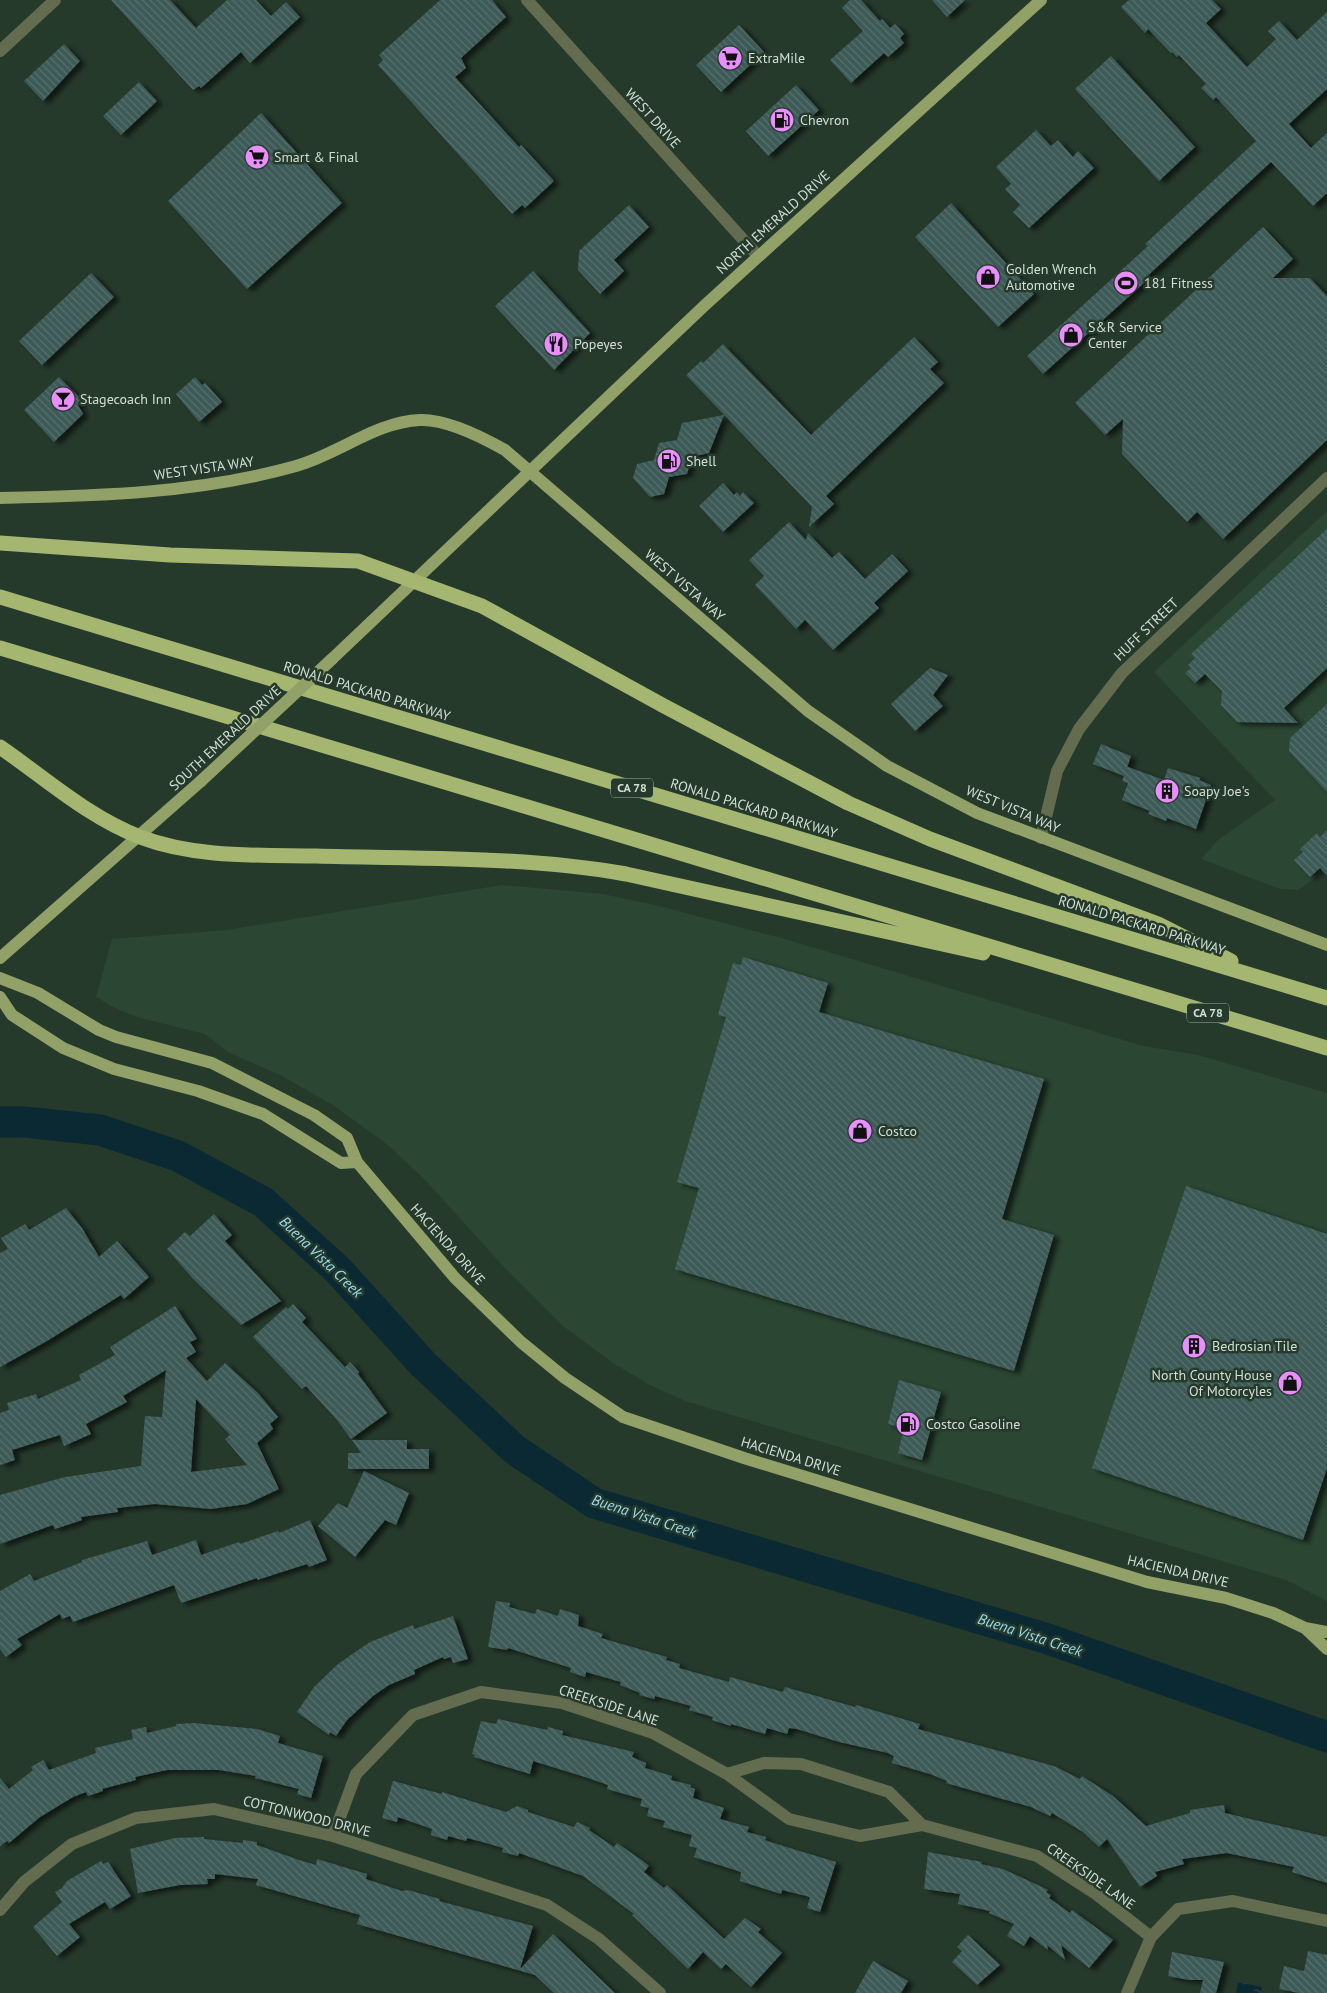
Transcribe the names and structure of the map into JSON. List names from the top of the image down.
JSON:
{
  "streets": {
    "highway": ["RONALD PACKARD PARKWAY", "CA 78"],
    "main road": [
      "NORTH EMERALD DRIVE",
      "WEST VISTA WAY",
      "SOUTH EMERALD DRIVE",
      "HACIENDA DRIVE"
    ],
    "street": [
      "WEST DRIVE",
      "HUFF STREET",
      "CREEKSIDE LANE",
      "COTTONWOOD DRIVE"
    ]
  },
  "crossings": [
    ["WEST DRIVE", "NORTH EMERALD DRIVE"],
    ["NORTH EMERALD DRIVE", "WEST VISTA WAY"],
    ["NORTH EMERALD DRIVE", "SOUTH EMERALD DRIVE"],
    ["WEST VISTA WAY", "HUFF STREET"],
    ["WEST VISTA WAY", "SOUTH EMERALD DRIVE"],
    ["CREEKSIDE LANE", "COTTONWOOD DRIVE"]
  ],
  "water": ["Buena Vista Creek"],
  "places": {
    "supermarket": ["ExtraMile", "Smart & Final"],
    "fuel station": ["Chevron", "Shell", "Costco Gasoline"],
    "shop": [
      "Golden Wrench Automotive",
      "S&R Service Center",
      "Costco",
      "North County House Of Motorcyles"
    ],
    "sports": ["181 Fitness"],
    "restaurant": ["Popeyes"],
    "bar": ["Stagecoach Inn"],
    "building": ["Soapy Joe's", "Bedrosian Tile"]
  }
}
